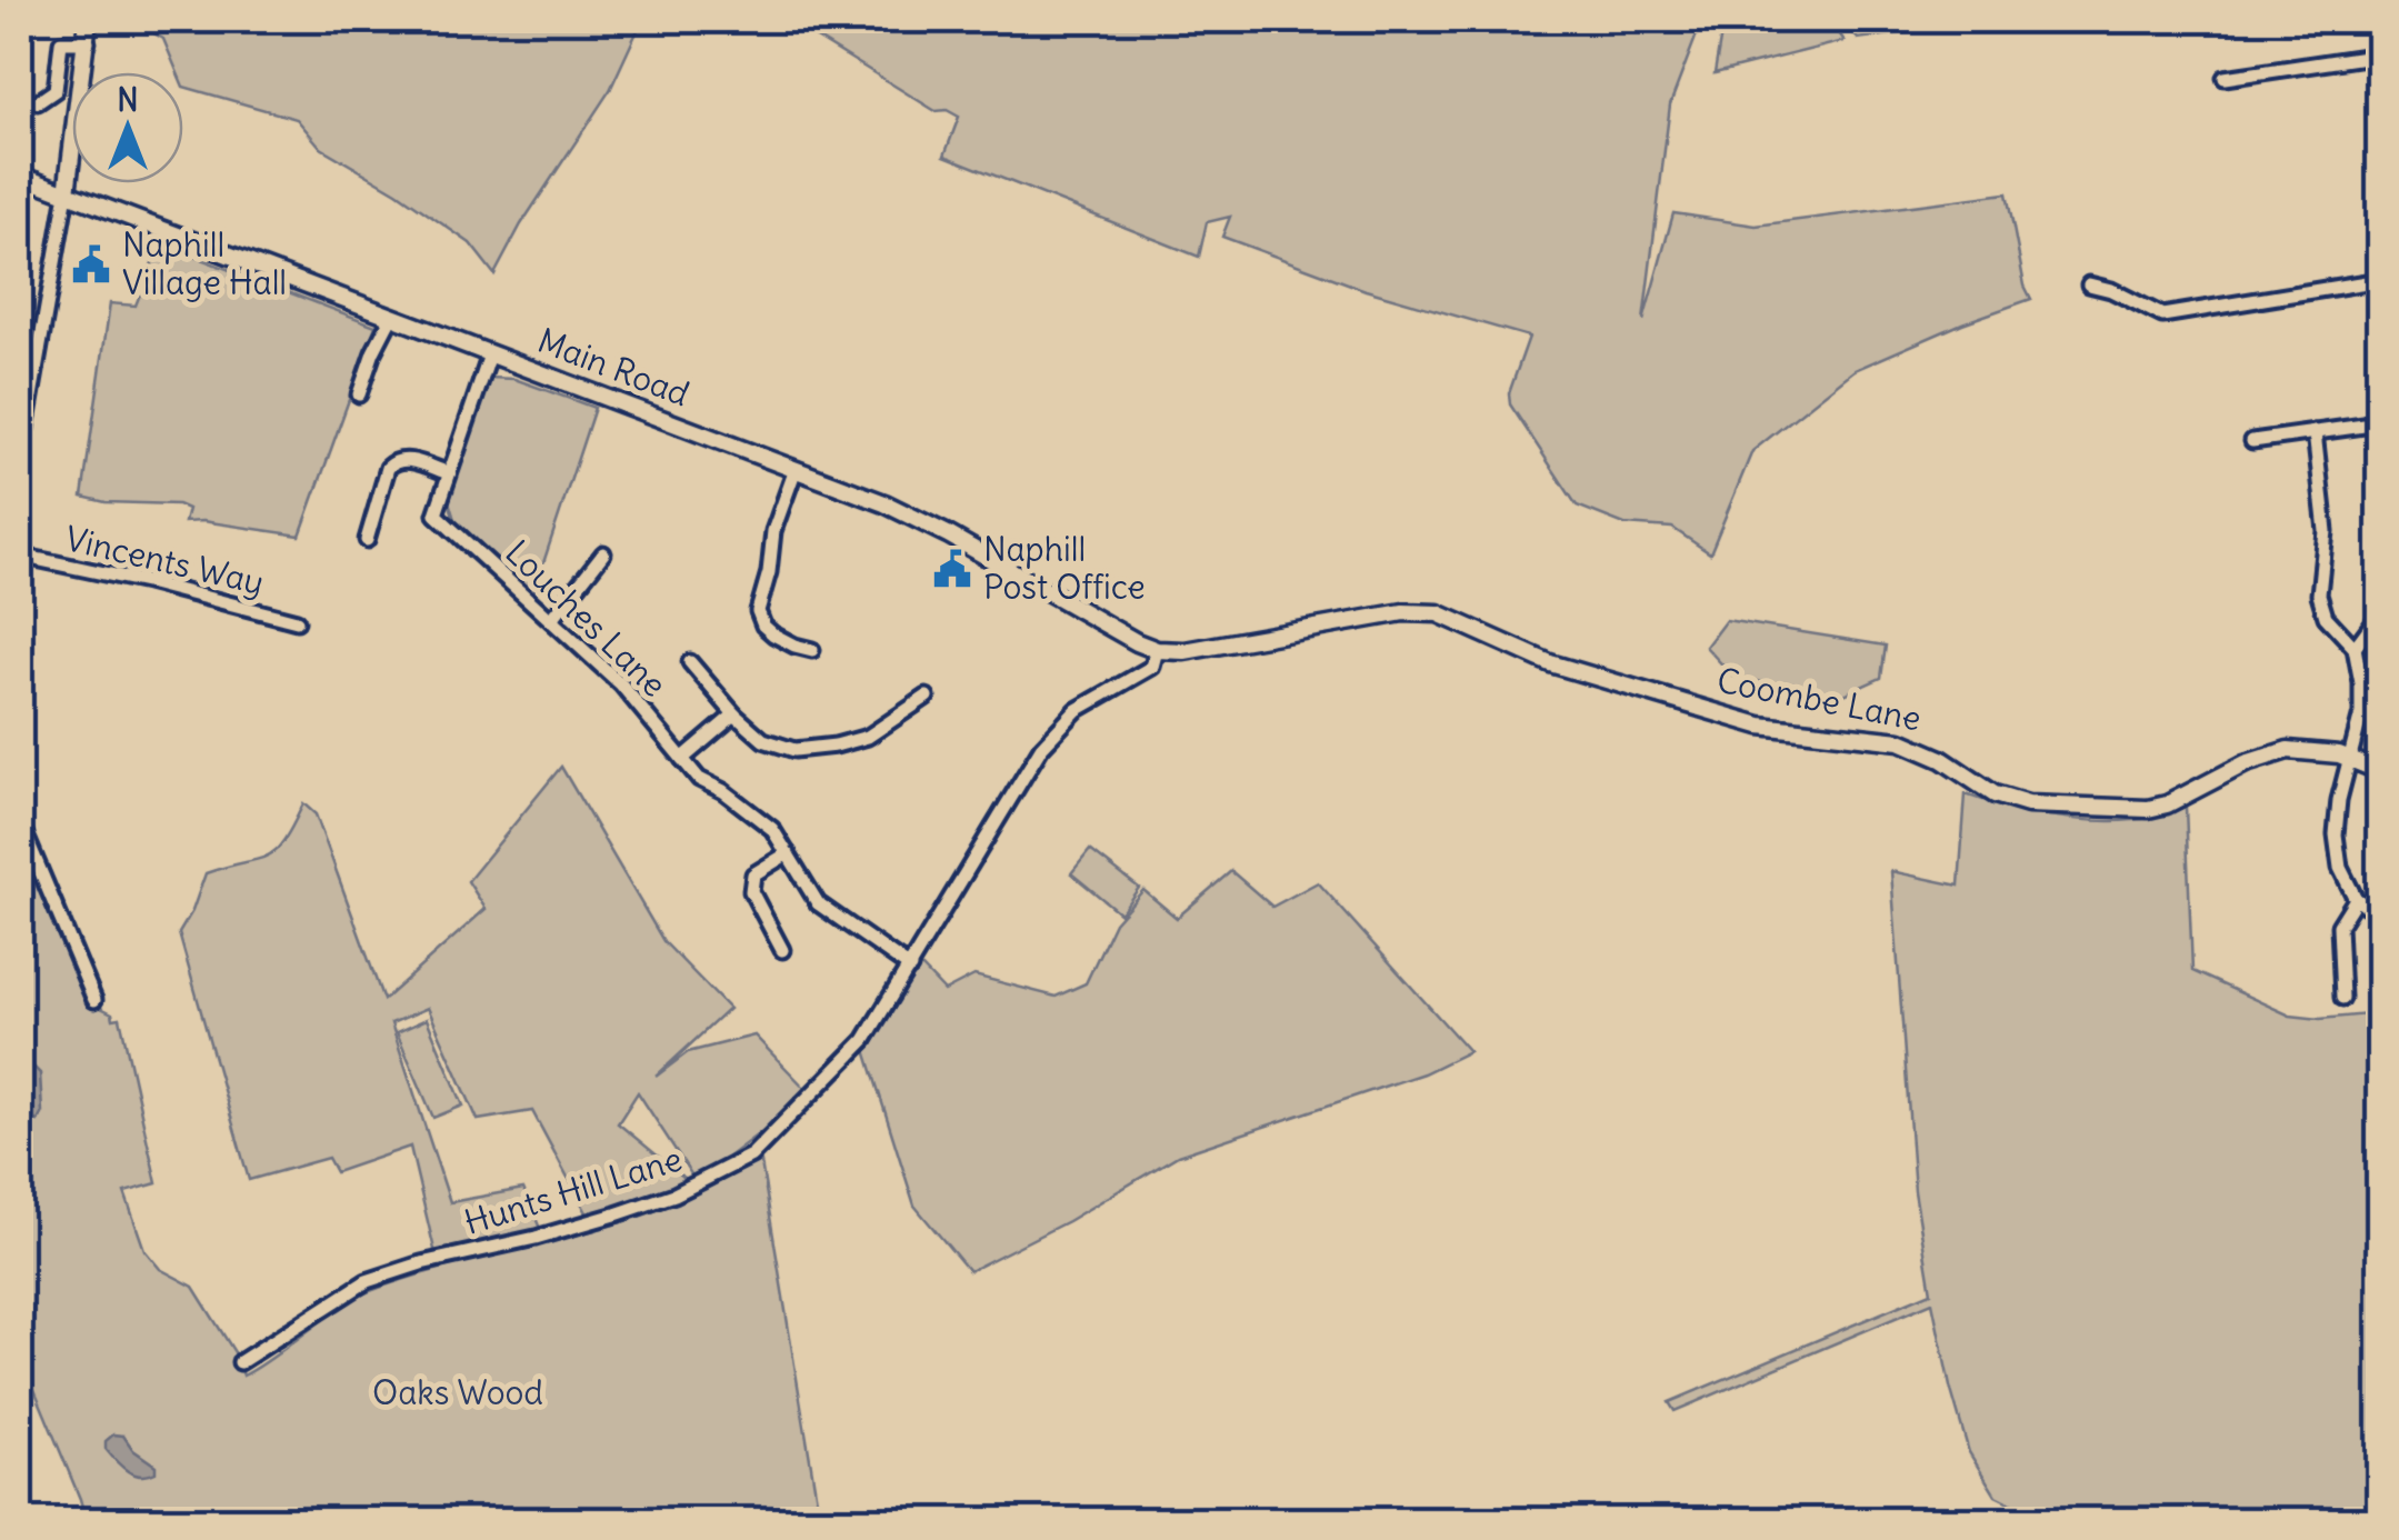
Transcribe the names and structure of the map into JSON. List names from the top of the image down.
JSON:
{
  "streets": {
    "street": [
      "Main Road",
      "Vincents Way",
      "Louches Lane",
      "Coombe Lane",
      "Hunts Hill Lane"
    ]
  },
  "crossings": [
    ["Main Road", "Louches Lane"],
    ["Main Road", "Coombe Lane"],
    ["Main Road", "Hunts Hill Lane"],
    ["Louches Lane", "Hunts Hill Lane"],
    ["Coombe Lane", "Hunts Hill Lane"]
  ],
  "parks": ["Oaks Wood"],
  "places": {
    "public building": ["Naphill Village Hall", "Naphill Post Office"]
  },
  "north": "top"
}
